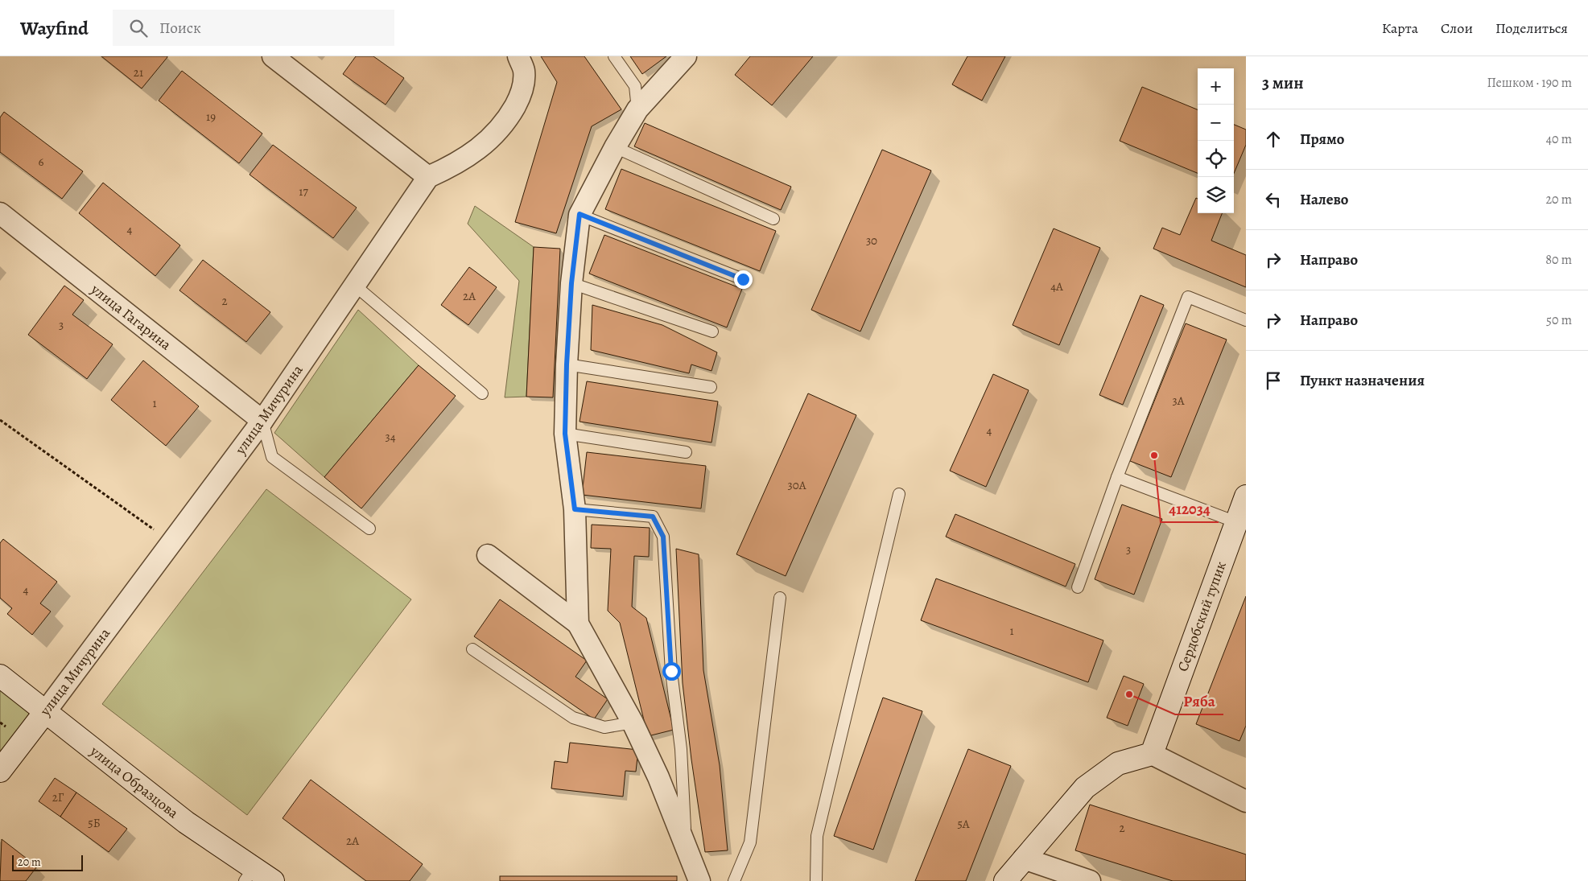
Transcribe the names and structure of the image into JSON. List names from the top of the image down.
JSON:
{
  "streets": {
    "street": [
      "улица Гагарина",
      "улица Мичурина",
      "Сердобский тупик",
      "улица Образцова"
    ]
  },
  "crossings": [
    ["улица Гагарина", "улица Мичурина"],
    ["улица Мичурина", "улица Образцова"]
  ],
  "places": ["412034", "Ряба"],
  "house_numbers": [
    "21",
    "19",
    "6",
    "17",
    "4",
    "30",
    "4А",
    "2А",
    "2",
    "3",
    "3А",
    "1",
    "4",
    "34",
    "30А",
    "3",
    "4",
    "1",
    "2Г",
    "5Б",
    "5А",
    "2",
    "2А"
  ],
  "scale_bar": "20 m",
  "page": {
    "header": "Wayfind",
    "search": "Поиск",
    "nav": ["Карта", "Слои", "Поделиться"],
    "heading": ["3 мин", "Пешком · 190 m"],
    "map_buttons": ["+", "−"],
    "list": [
      ["Прямо", "40 m"],
      ["Налево", "20 m"],
      ["Направо", "80 m"],
      ["Направо", "50 m"],
      "Пункт назначения"
    ],
    "scale": "20 m"
  }
}
